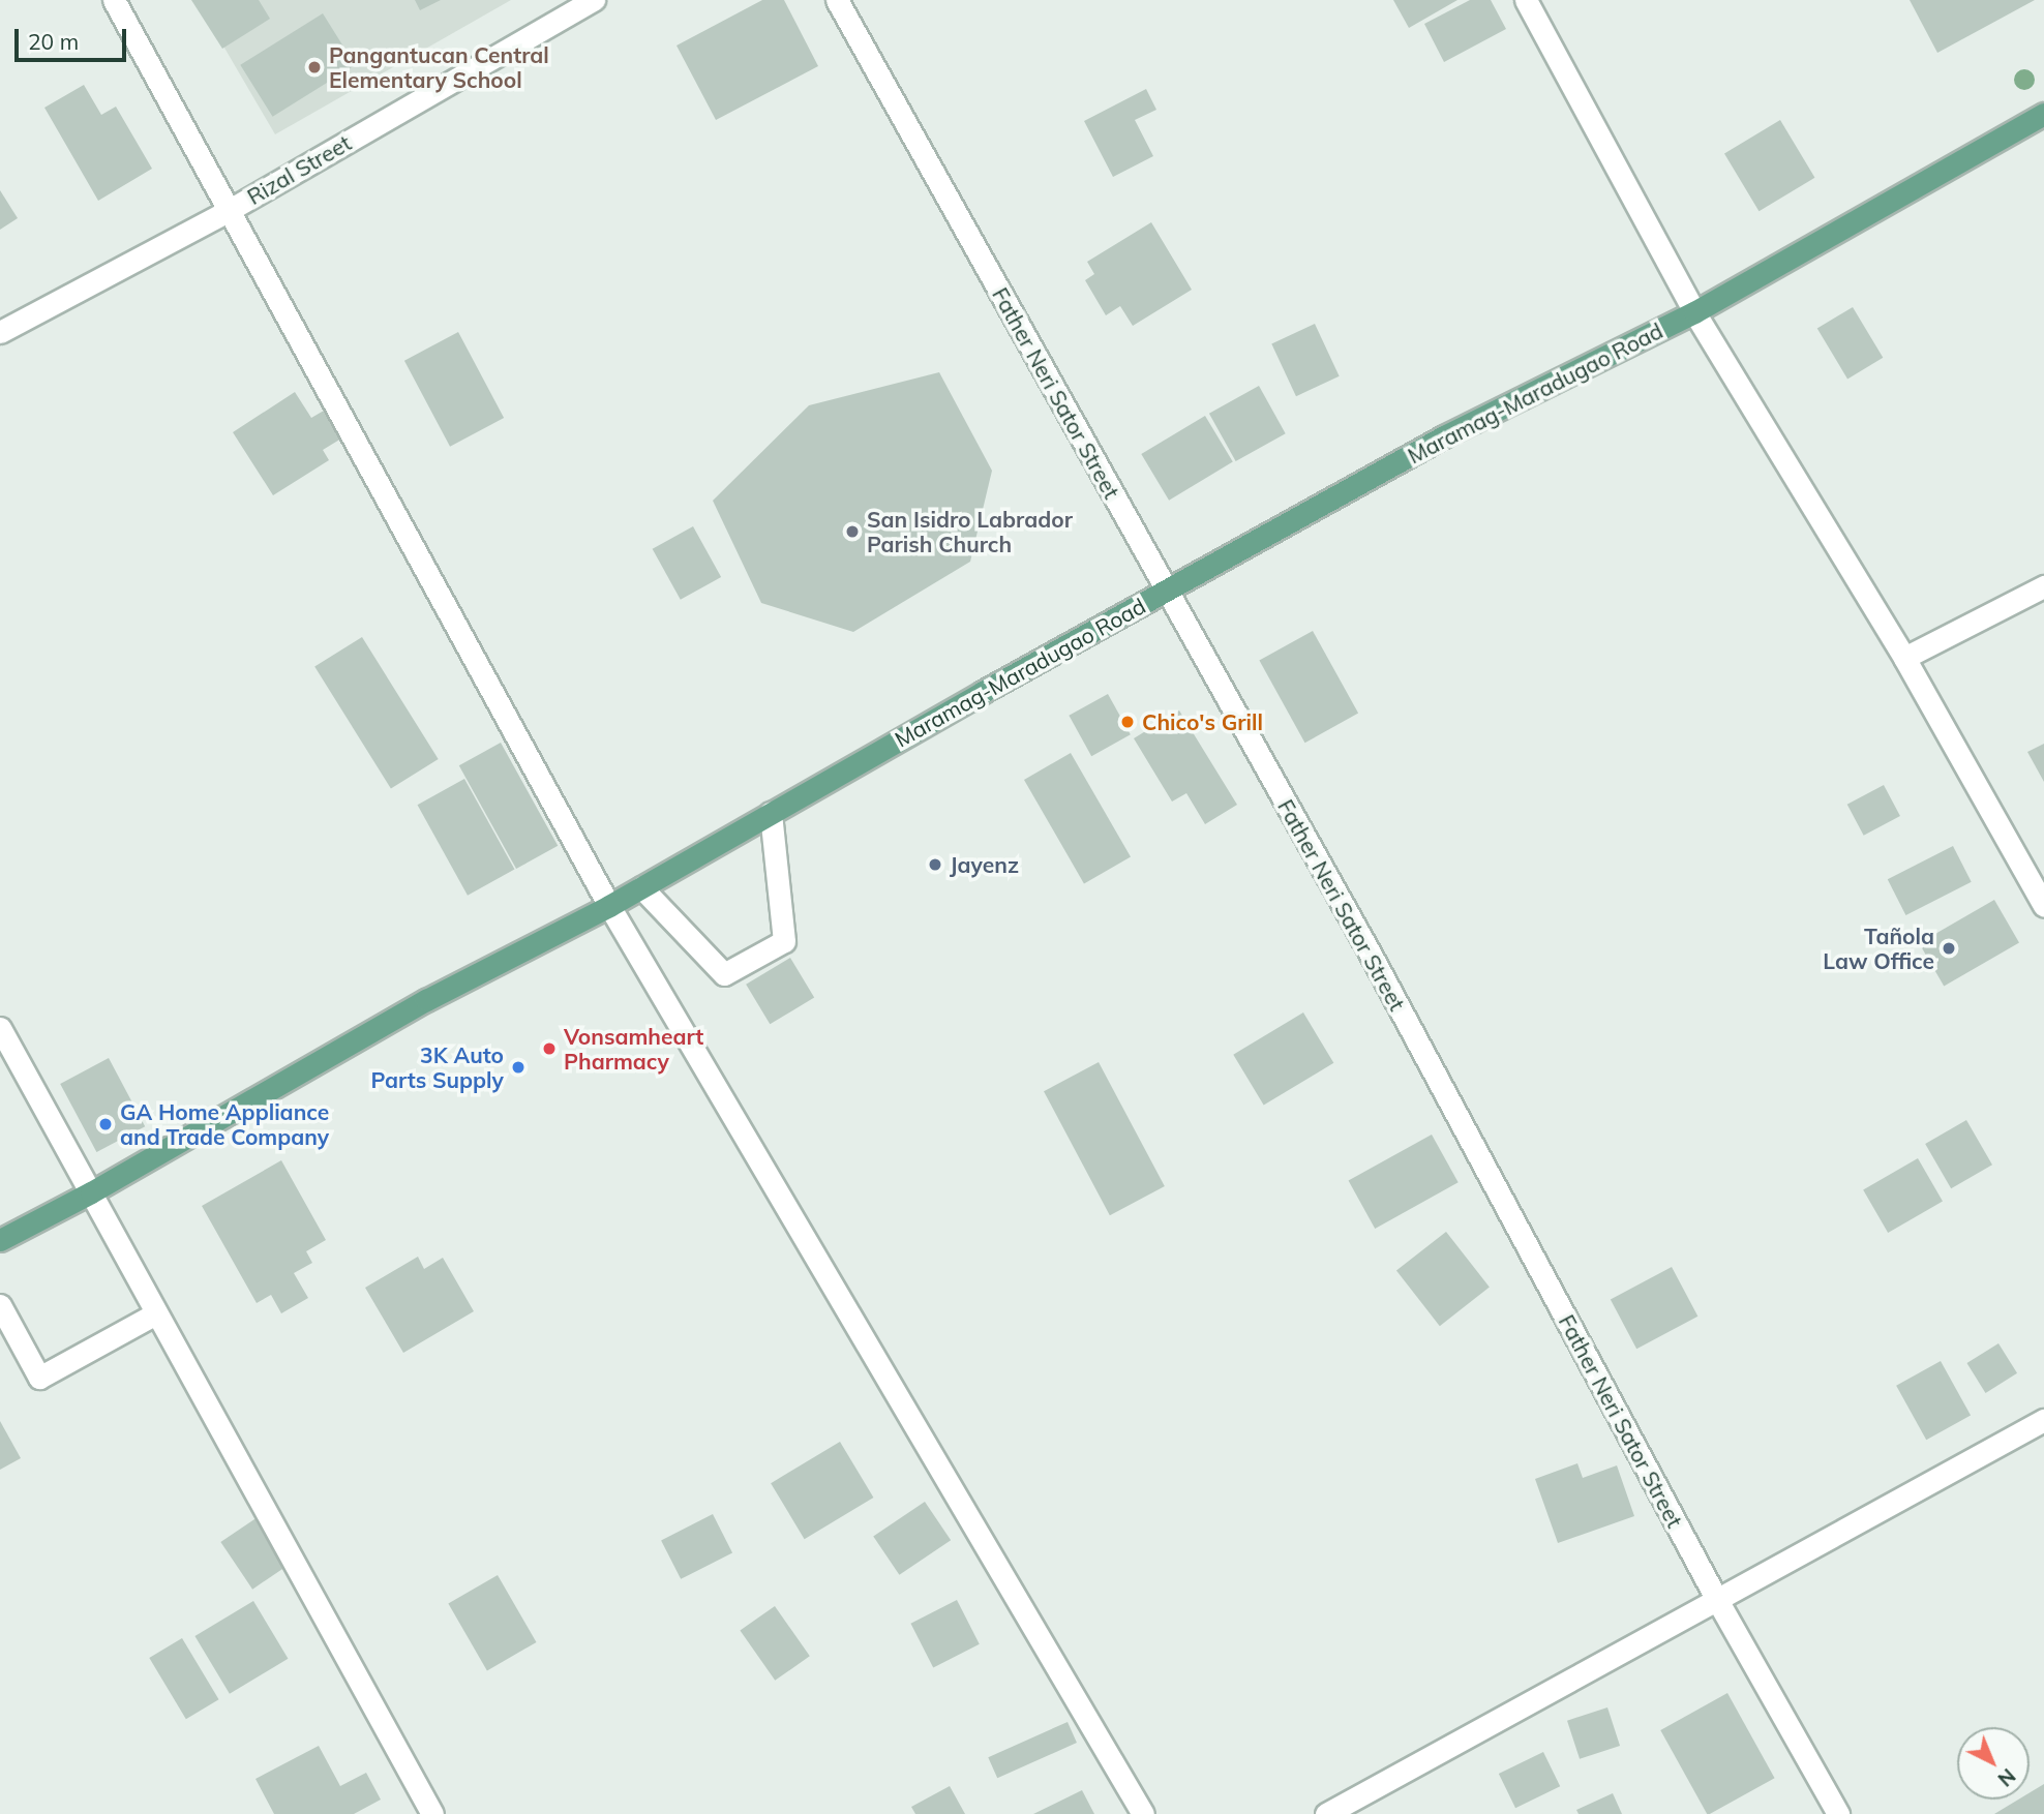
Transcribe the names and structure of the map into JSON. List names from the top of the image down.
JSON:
{
  "streets": {
    "main road": ["Maramag-Maradugao Road"],
    "street": ["Rizal Street", "Father Neri Sator Street"]
  },
  "crossings": [
    ["Father Neri Sator Street", "Maramag-Maradugao Road"]
  ],
  "places": [
    "Pangantucan Central Elementary School",
    "San Isidro Labrador Parish Church",
    "Chico's Grill",
    "Jayenz",
    "Tañola Law Office",
    "Vonsamheart Pharmacy",
    "3K Auto Parts Supply",
    "GA Home Appliance and Trade Company"
  ],
  "scale_bar": "20 m",
  "north": "bottom right"
}
